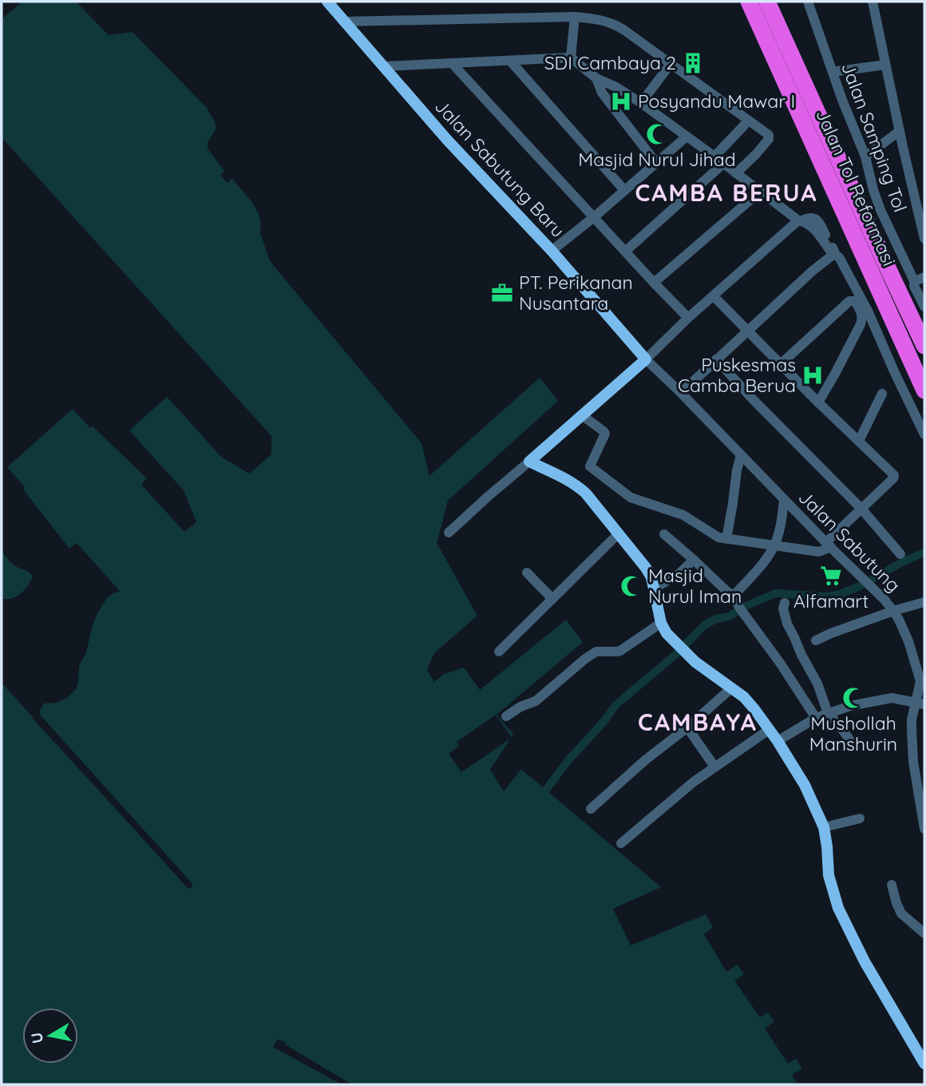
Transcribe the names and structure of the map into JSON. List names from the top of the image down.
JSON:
{
  "streets": {
    "highway": ["Jalan Tol Reformasi"],
    "street": ["Jalan Samping Tol", "Jalan Sabutung Baru", "Jalan Sabutung"]
  },
  "crossings": [
    ["Jalan Sabutung Baru", "Jalan Sabutung"]
  ],
  "districts": ["CAMBA BERUA", "CAMBAYA"],
  "places": {
    "building": ["SDI Cambaya 2"],
    "hospital": ["Posyandu Mawar I", "Puskesmas Camba Berua"],
    "mosque": ["Masjid Nurul Jihad", "Masjid Nurul Iman", "Mushollah Manshurin"],
    "office": ["PT. Perikanan Nusantara"],
    "supermarket": ["Alfamart"]
  },
  "north": "left"
}
